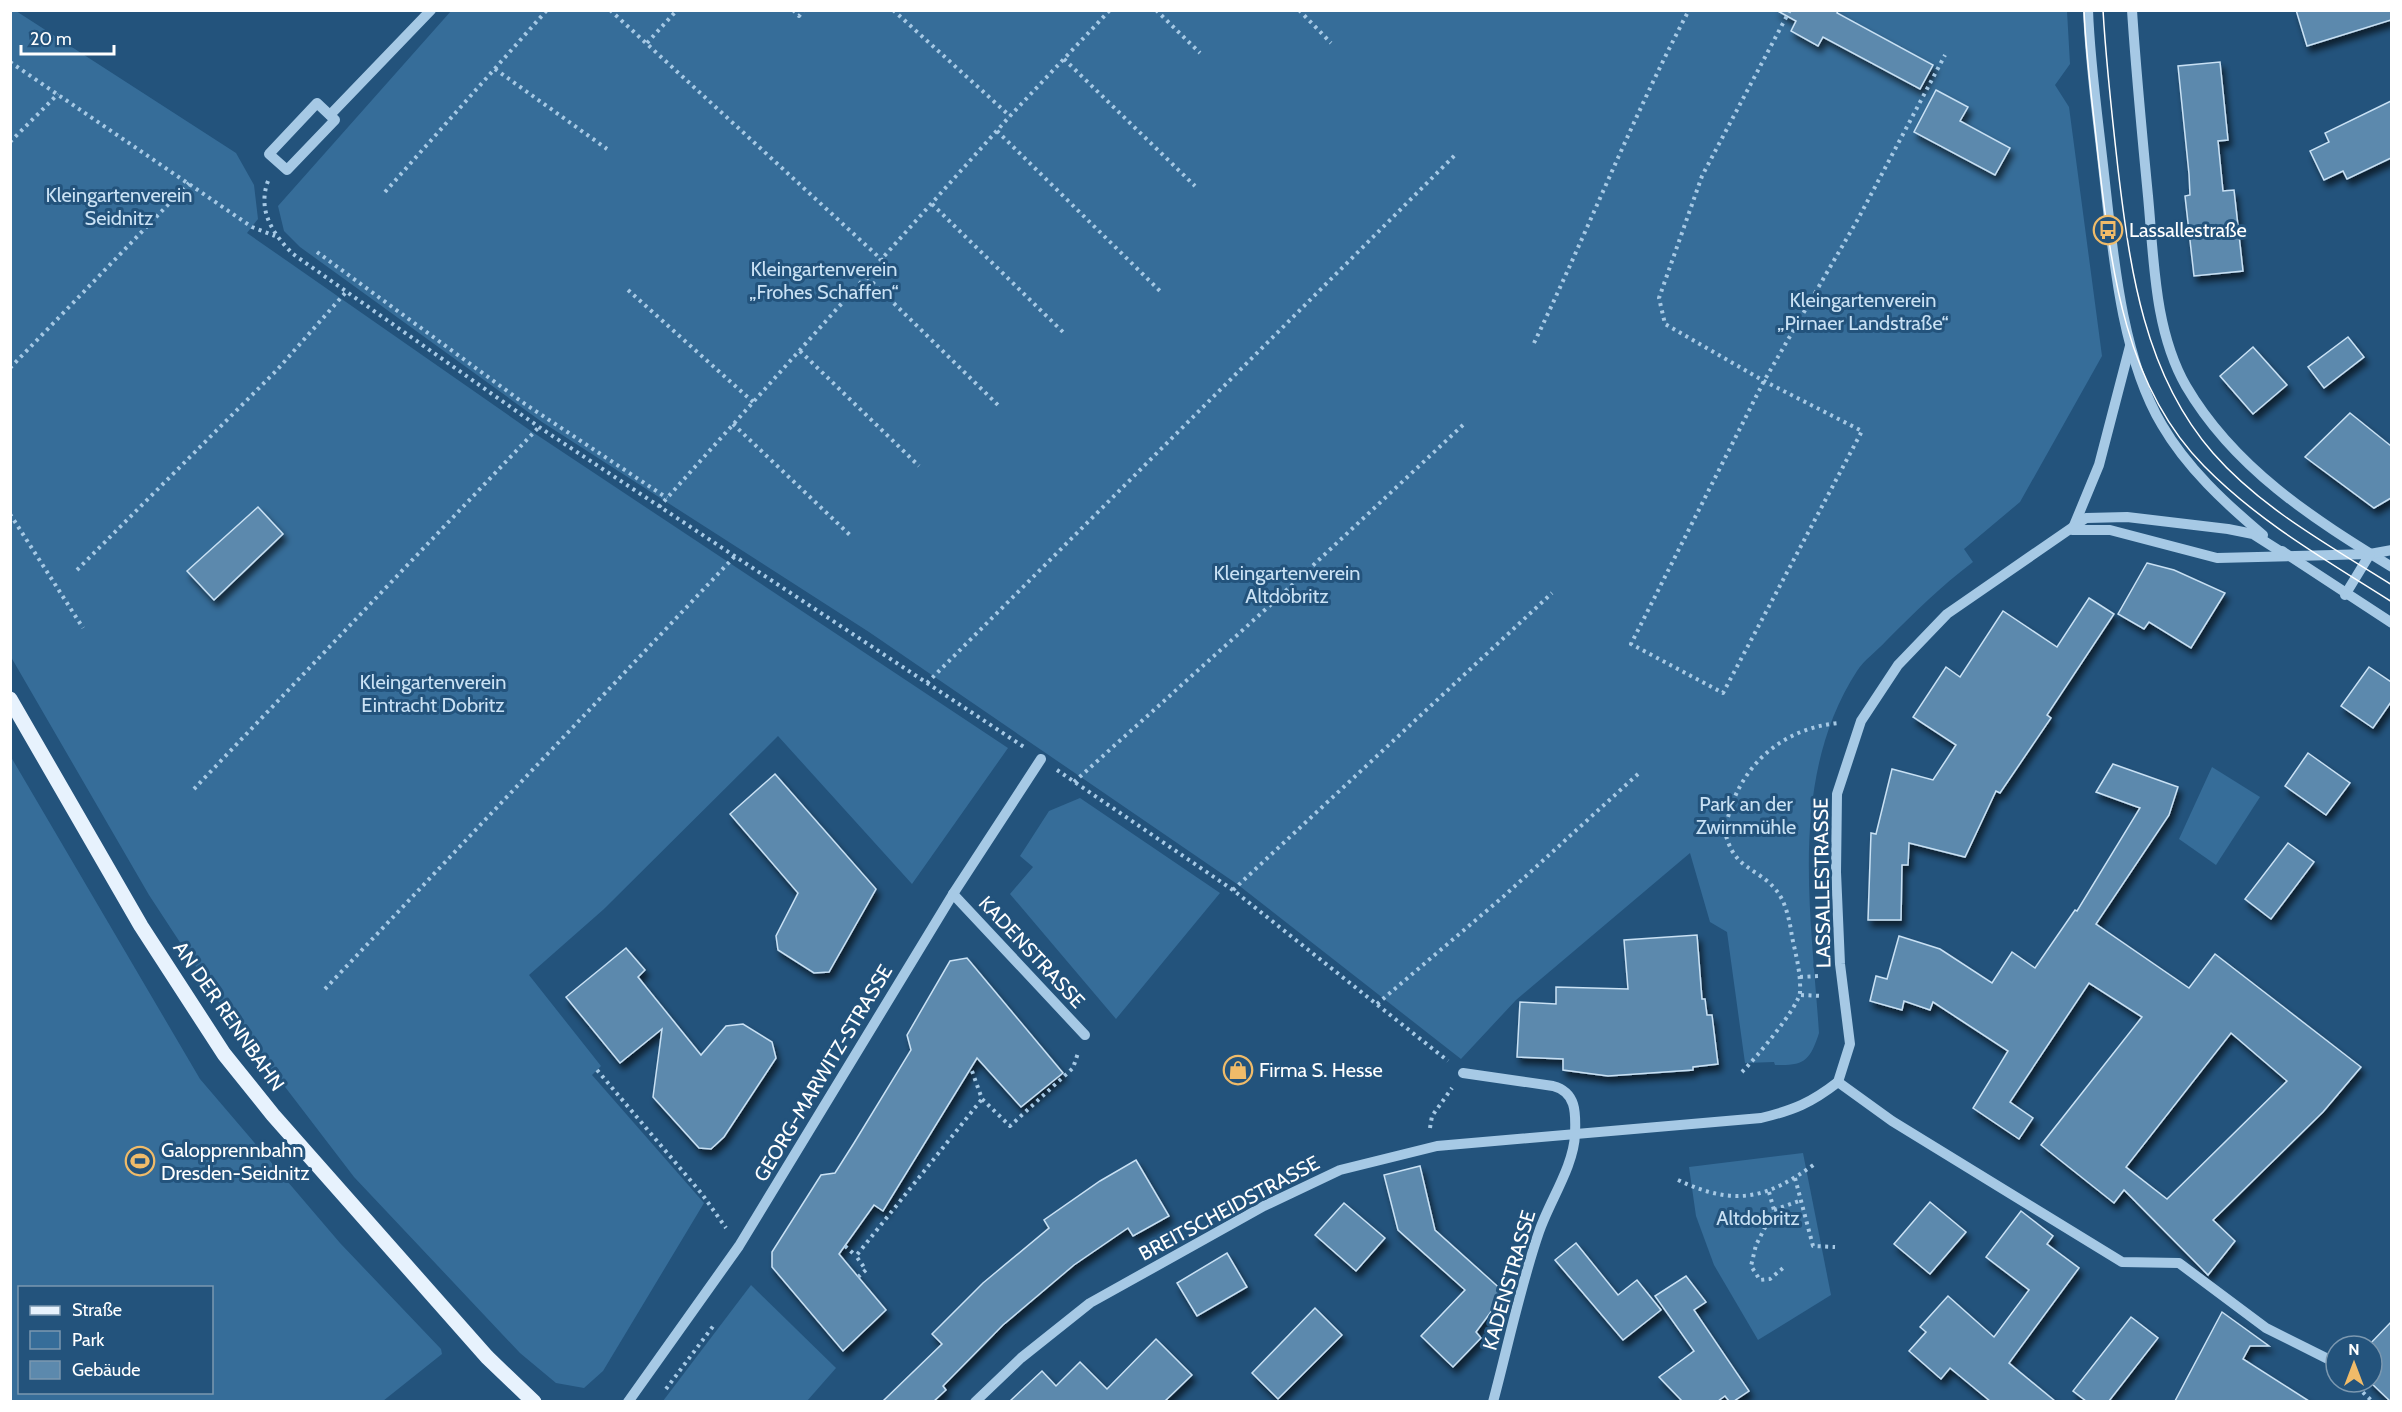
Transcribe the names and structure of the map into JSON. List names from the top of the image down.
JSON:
{
  "streets": {
    "main road": ["AN DER RENNBAHN"],
    "street": [
      "LASSALLESTRASSE",
      "KADENSTRASSE",
      "GEORG-MARWITZ-STRASSE",
      "BREITSCHEIDSTRASSE"
    ]
  },
  "crossings": [
    ["KADENSTRASSE", "GEORG-MARWITZ-STRASSE"],
    ["KADENSTRASSE", "BREITSCHEIDSTRASSE"]
  ],
  "parks": [
    "Kleingartenverein Seidnitz",
    "Kleingartenverein „Frohes Schaffen“",
    "Kleingartenverein „Pirnaer Landstraße“",
    "Kleingartenverein Altdobritz",
    "Kleingartenverein Eintracht Dobritz",
    "Park an der Zwirnmühle",
    "Altdobritz"
  ],
  "places": {
    "bus stop": ["Lassallestraße"],
    "shop": ["Firma S. Hesse"],
    "sports": ["Galopprennbahn Dresden-Seidnitz"]
  },
  "legend": ["Straße", "Park", "Gebäude"],
  "scale_bar": "20 m",
  "north": "top"
}
